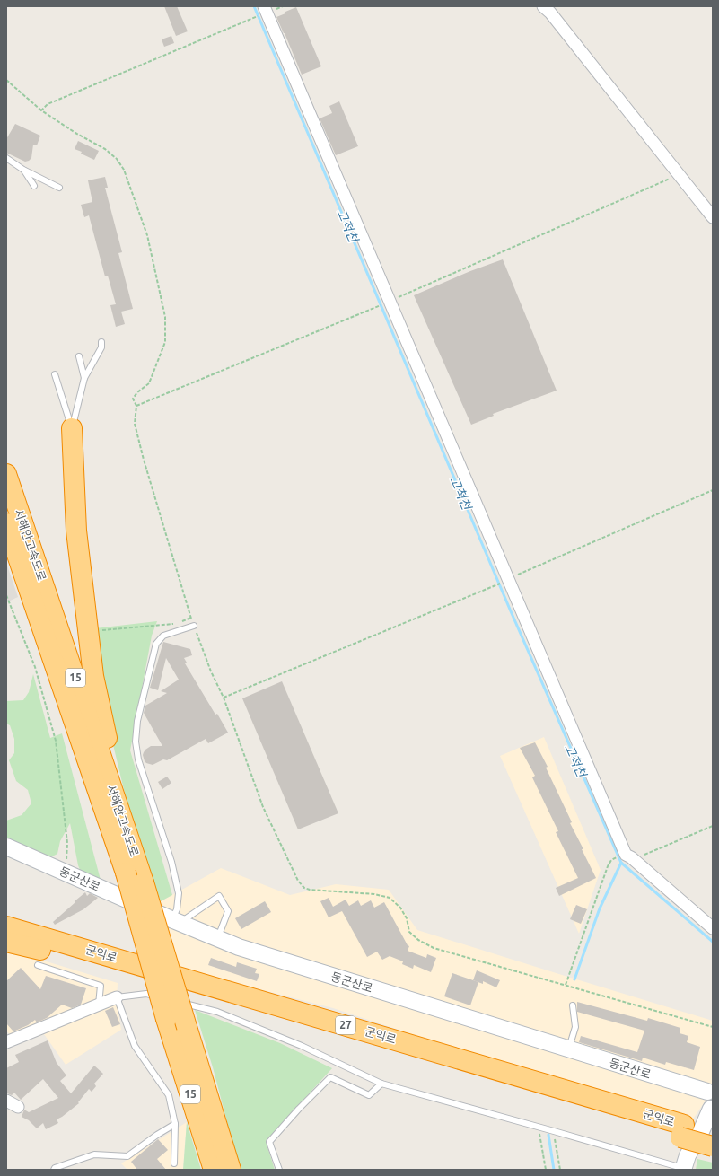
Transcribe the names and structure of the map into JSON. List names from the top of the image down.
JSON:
{
  "streets": {
    "highway": [
      "서해안고속도로",
      "15",
      "군익로",
      "27"
    ],
    "street": ["동군산로"]
  },
  "water": ["고척천"]
}
